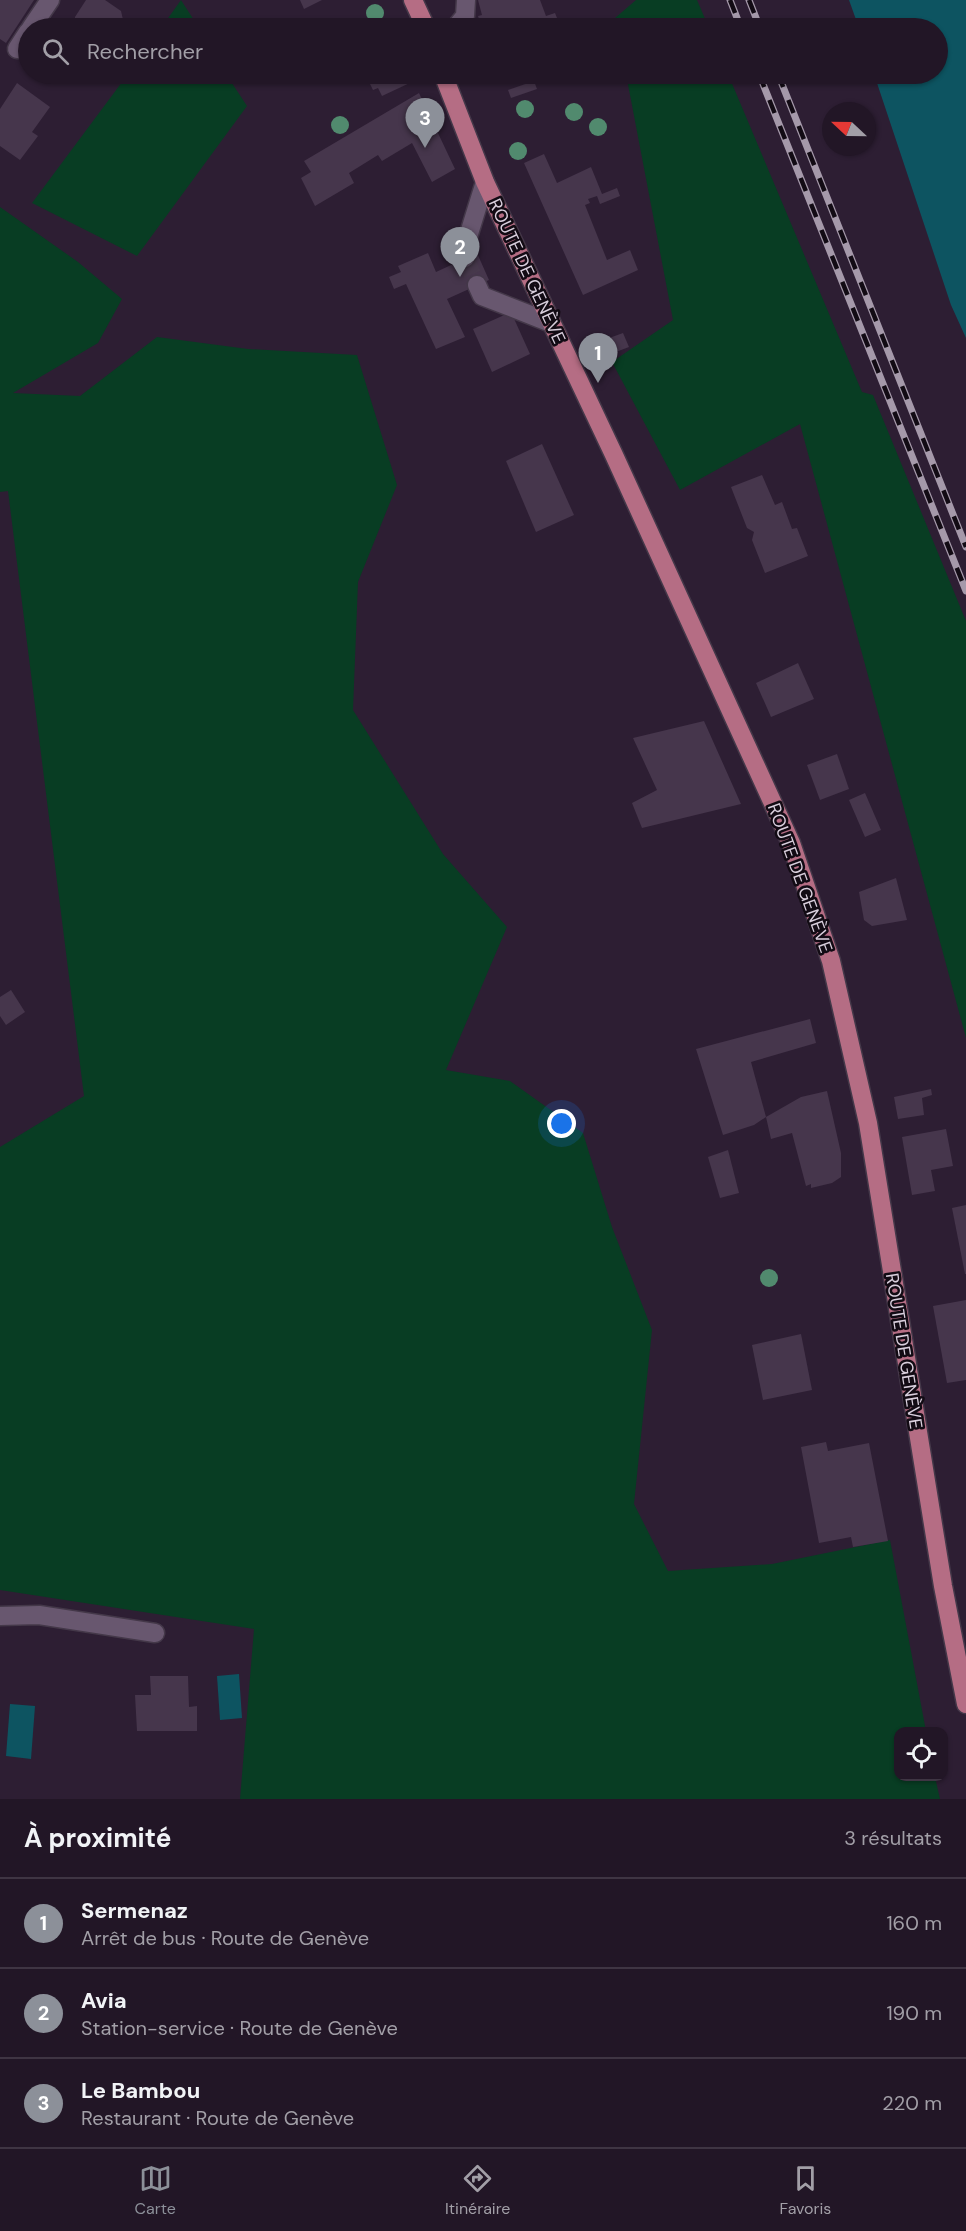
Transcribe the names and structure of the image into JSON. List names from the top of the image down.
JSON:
{
  "streets": {
    "main road": ["ROUTE DE GENÈVE"]
  },
  "north": "left",
  "page": {
    "search": "Rechercher",
    "pins": ["3", "2", "1"],
    "heading": ["À proximité", "3 résultats"],
    "list": [
      {
        "mark": "1",
        "name": "Sermenaz",
        "note": "Arrêt de bus · Route de Genève",
        "value": "160 m"
      },
      {
        "mark": "2",
        "name": "Avia",
        "note": "Station-service · Route de Genève",
        "value": "190 m"
      },
      {
        "mark": "3",
        "name": "Le Bambou",
        "note": "Restaurant · Route de Genève",
        "value": "220 m"
      }
    ],
    "nav": ["Carte", "Itinéraire", "Favoris"]
  }
}
